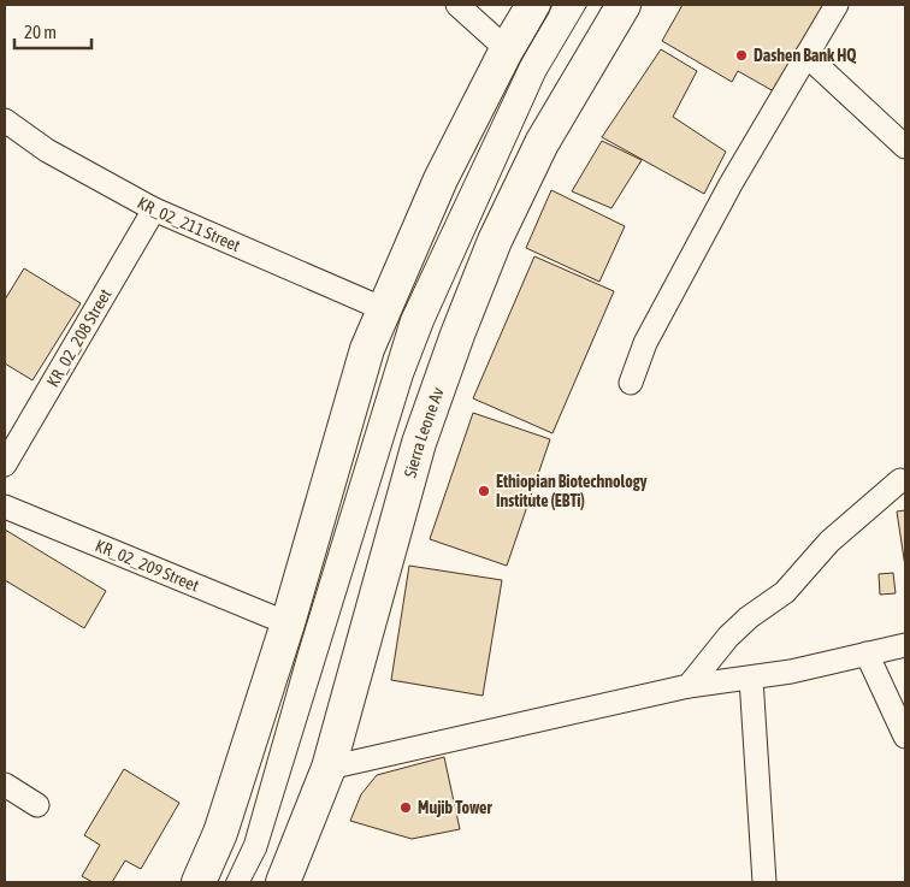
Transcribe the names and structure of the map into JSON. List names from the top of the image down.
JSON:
{
  "streets": {
    "main road": ["Sierra Leone Av"],
    "street": ["KR_02_211 Street", "KR_02_208 Street", "KR_02_209 Street"]
  },
  "crossings": [
    ["KR_02_211 Street", "KR_02_208 Street"]
  ],
  "places": ["Dashen Bank HQ", "Ethiopian Biotechnology Institute (EBTi)", "Mujib Tower"],
  "scale_bar": "20 m"
}
